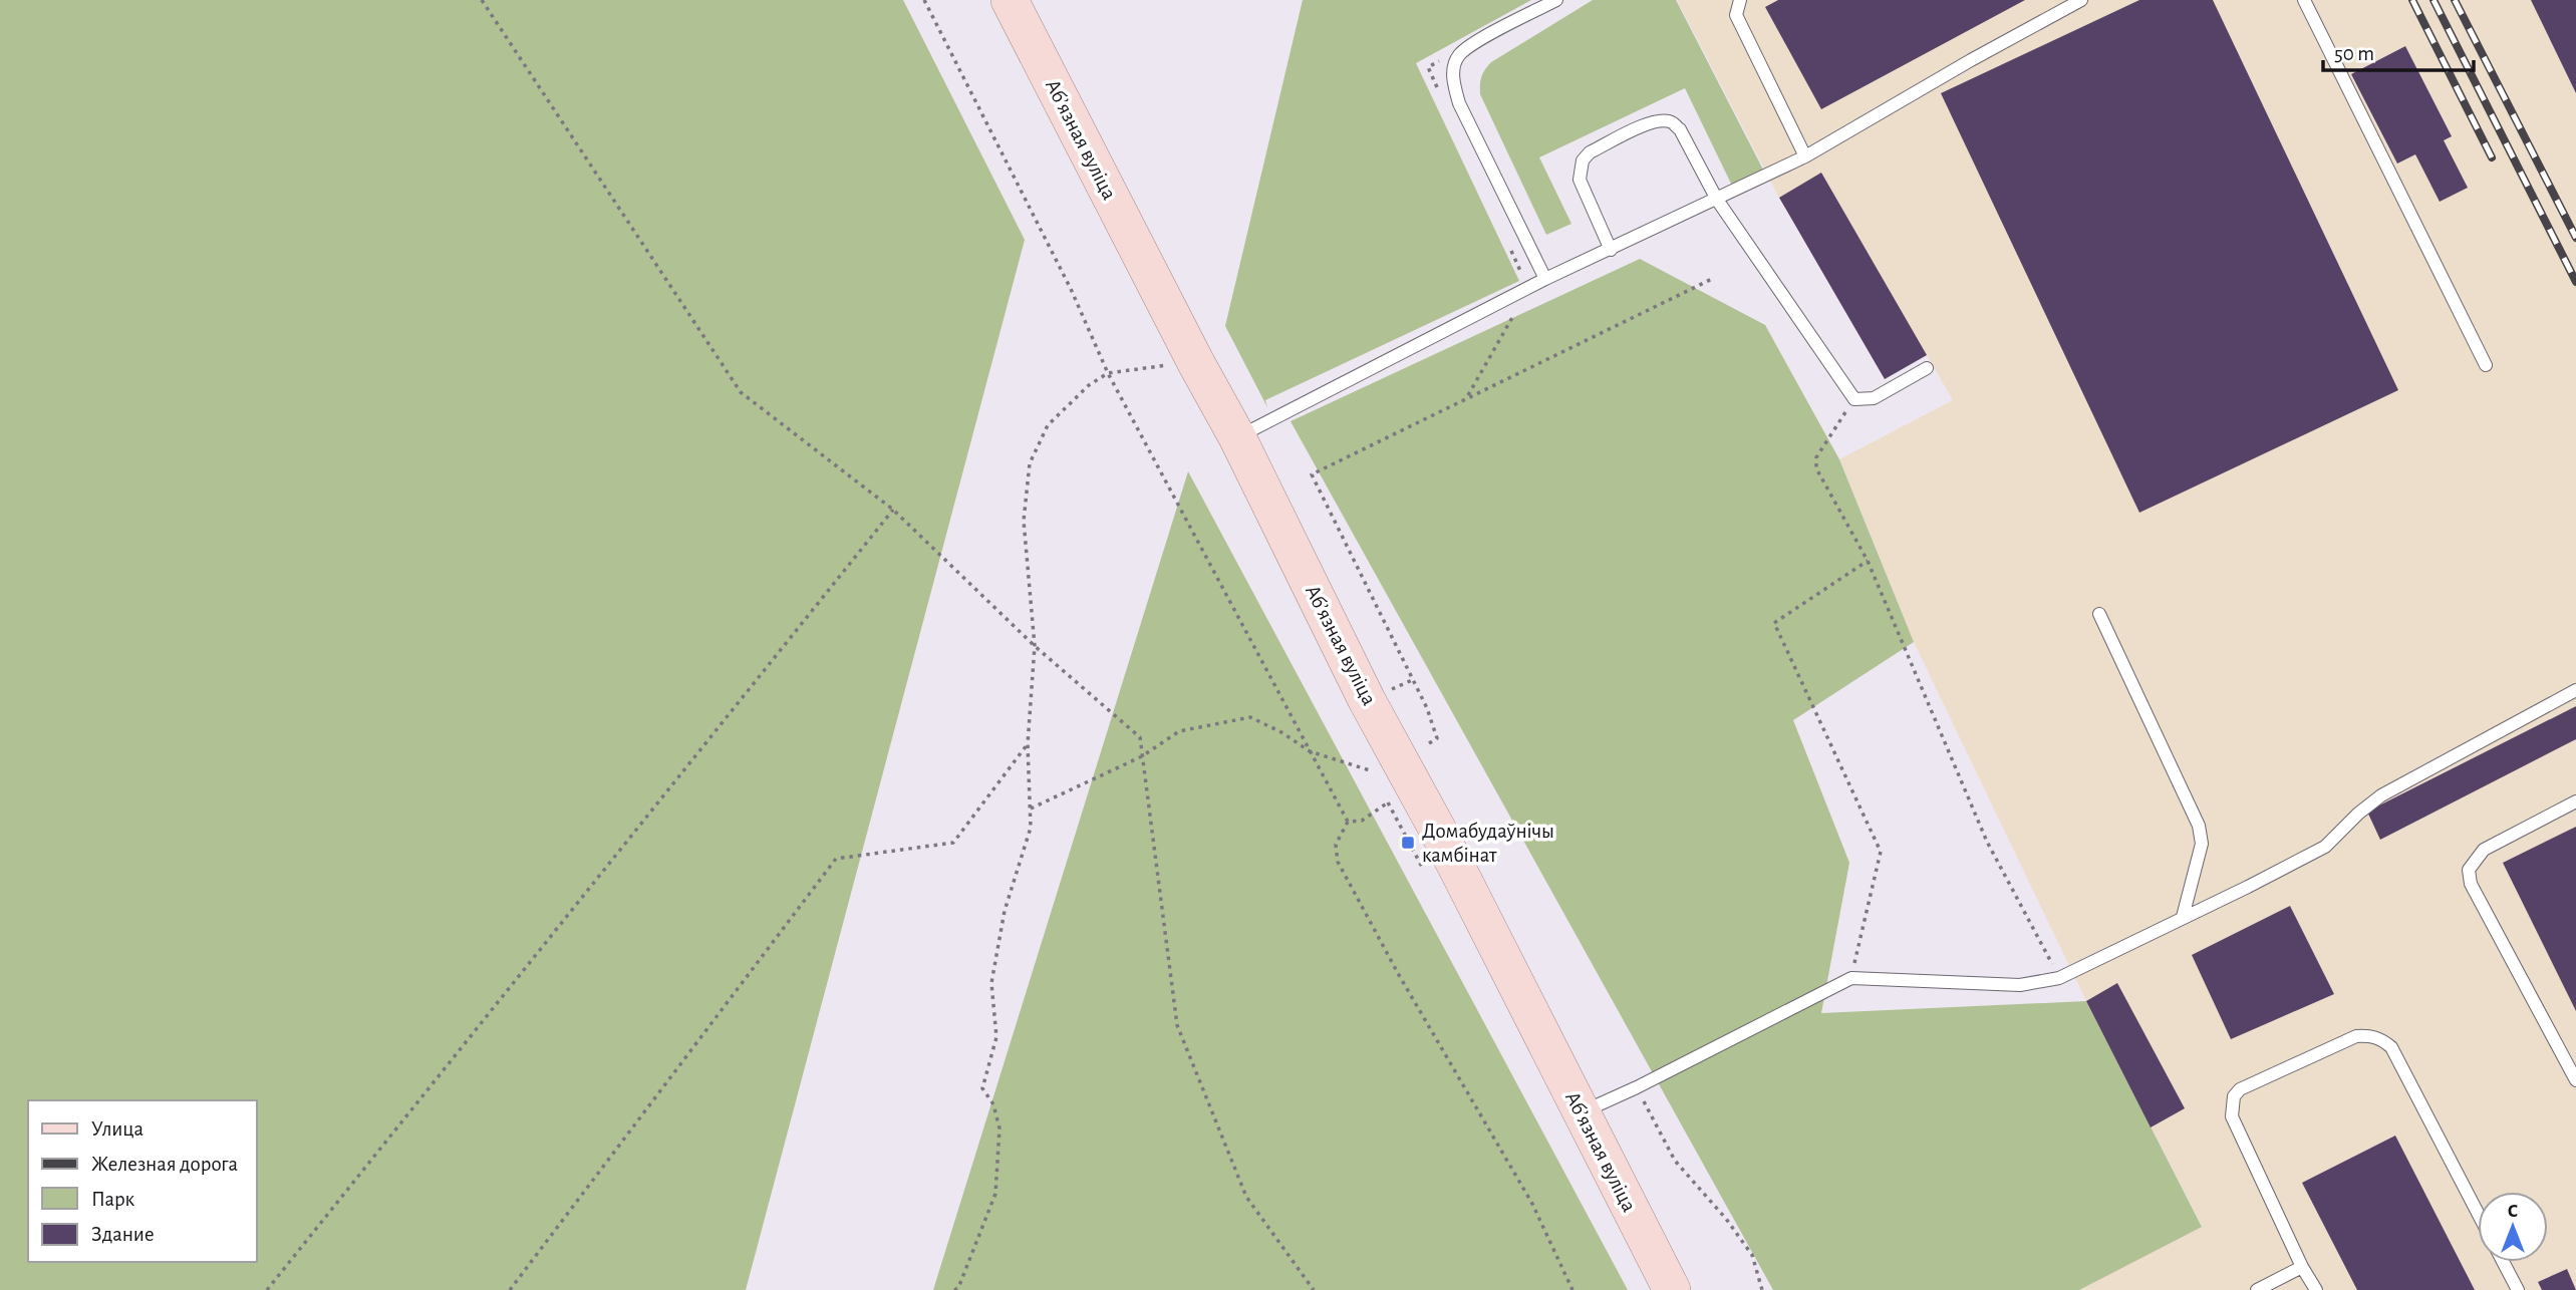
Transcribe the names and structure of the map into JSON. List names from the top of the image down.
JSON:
{
  "streets": {
    "main road": ["Абʼязная вуліца"]
  },
  "places": {
    "transit": ["Домабудаўнічы камбінат"]
  },
  "legend": [
    "Улица",
    "Железная дорога",
    "Парк",
    "Здание"
  ],
  "scale_bar": "50 m",
  "north": "top"
}
